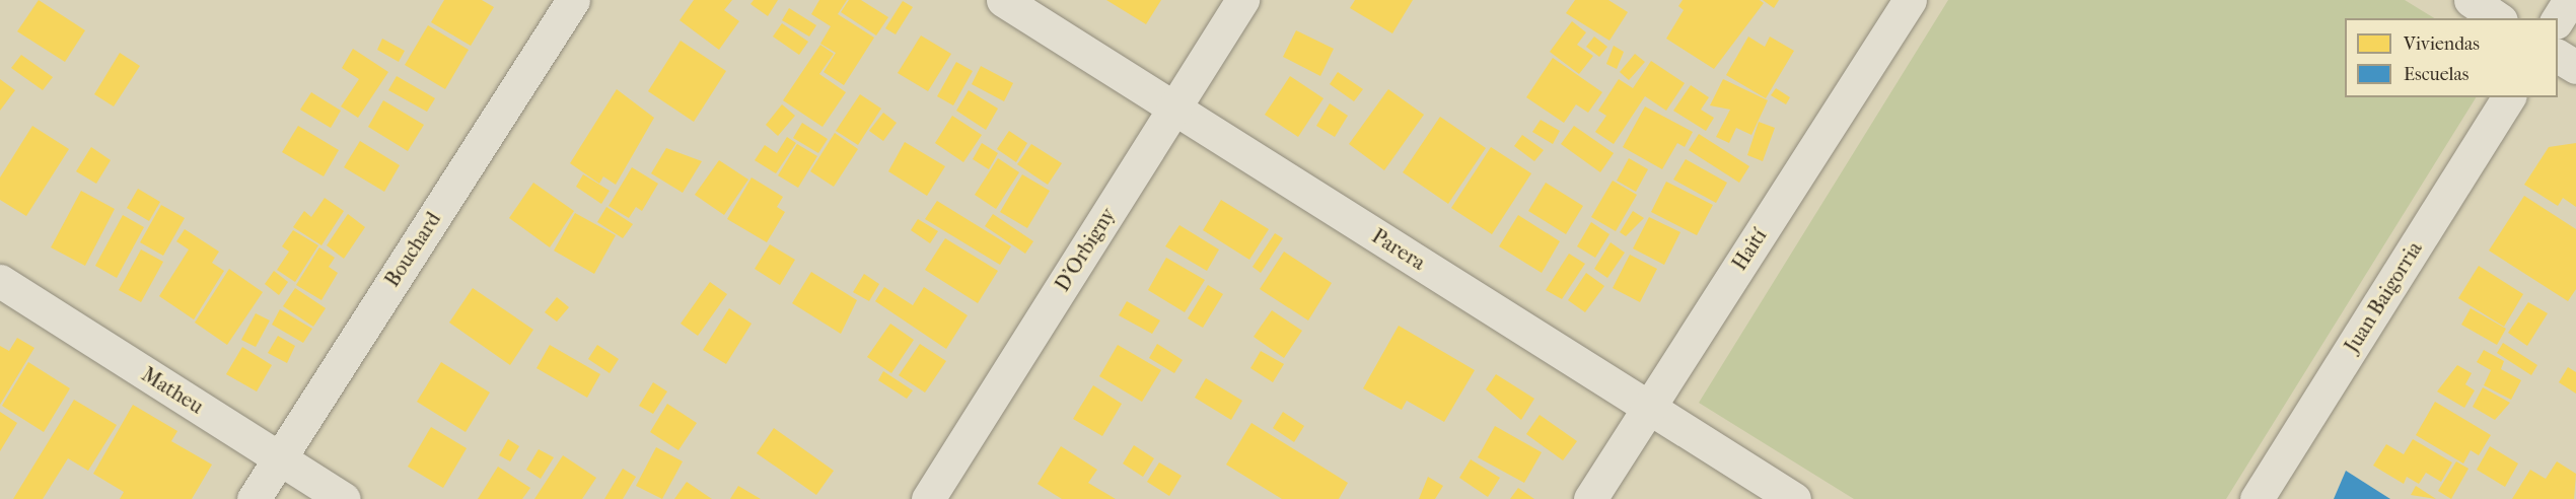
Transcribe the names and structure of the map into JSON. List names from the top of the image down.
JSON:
{
  "streets": {
    "street": [
      "Bouchard",
      "D'Orbigny",
      "Parera",
      "Haití",
      "Juan Baigorria",
      "Matheu"
    ]
  },
  "crossings": [
    ["Bouchard", "Matheu"],
    ["D'Orbigny", "Parera"],
    ["Parera", "Haití"]
  ],
  "legend": ["Viviendas", "Escuelas"]
}
